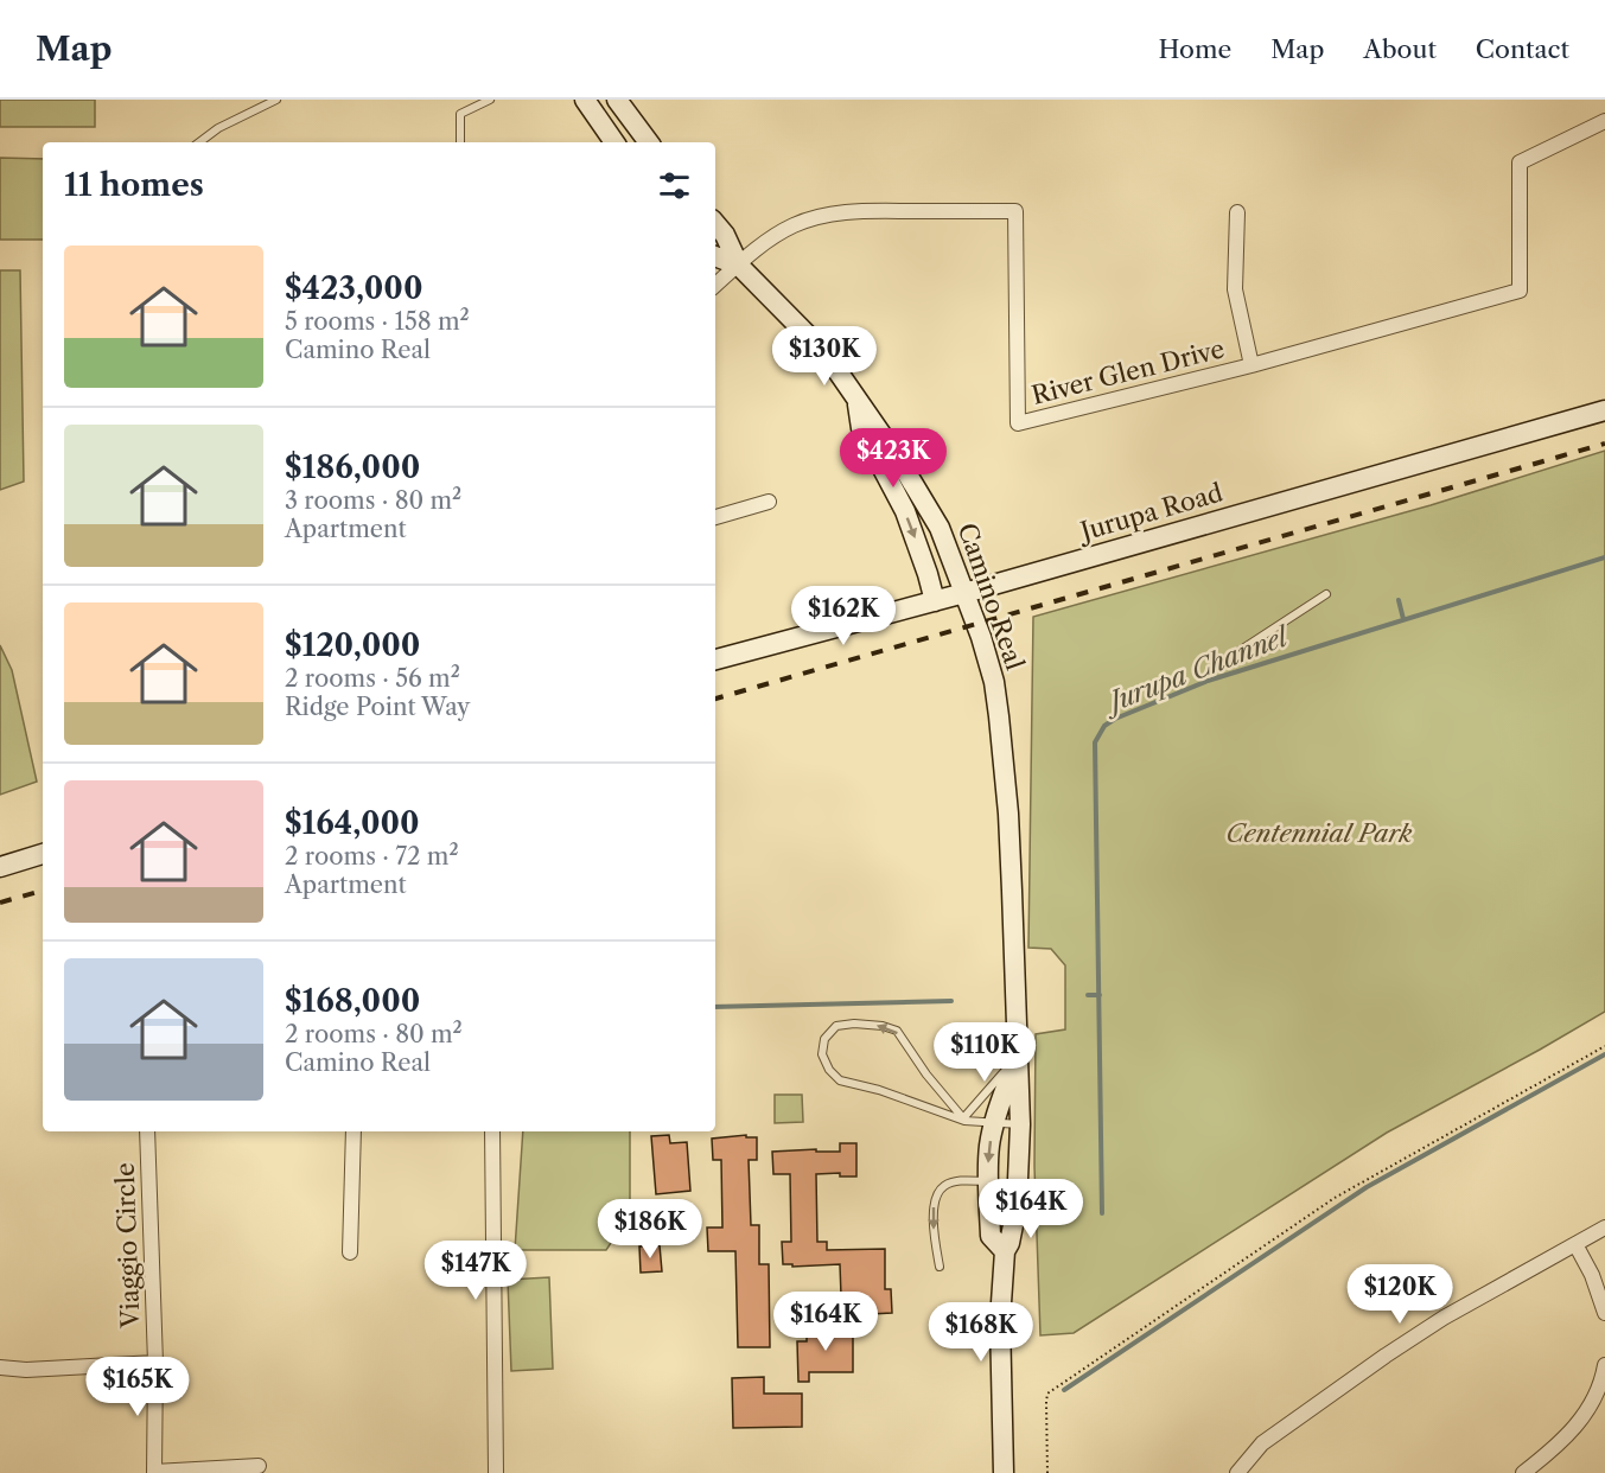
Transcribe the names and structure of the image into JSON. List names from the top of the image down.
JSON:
{
  "streets": {
    "main road": ["Jurupa Road", "Camino Real"],
    "street": ["River Glen Drive", "Viaggio Circle"]
  },
  "crossings": [
    ["River Glen Drive", "Camino Real"],
    ["Jurupa Road", "Camino Real"]
  ],
  "water": ["Jurupa Channel"],
  "parks": ["Centennial Park"],
  "page": {
    "header": "Map",
    "nav": [
      "Home",
      "Map",
      "About",
      "Contact"
    ],
    "heading": "11 homes",
    "list": [
      {
        "name": "$423,000",
        "note": "5 rooms · 158 m² · Camino Real"
      },
      {
        "name": "$186,000",
        "note": "3 rooms · 80 m² · Apartment"
      },
      {
        "name": "$120,000",
        "note": "2 rooms · 56 m² · Ridge Point Way"
      },
      {
        "name": "$164,000",
        "note": "2 rooms · 72 m² · Apartment"
      },
      {
        "name": "$168,000",
        "note": "2 rooms · 80 m² · Camino Real"
      }
    ],
    "price": [
      "$130K",
      "$423K",
      "$162K",
      "$110K",
      "$164K",
      "$186K",
      "$147K",
      "$120K",
      "$164K",
      "$168K",
      "$165K"
    ]
  }
}
